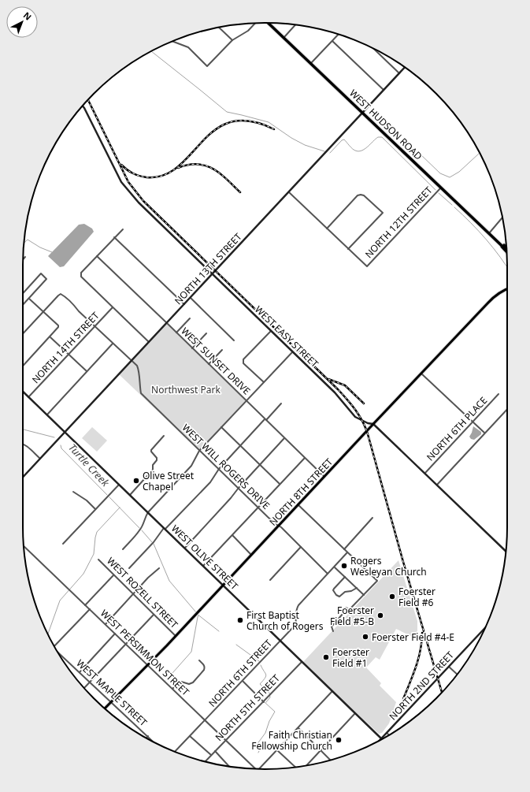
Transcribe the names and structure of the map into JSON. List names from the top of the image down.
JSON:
{
  "streets": {
    "highway": ["WEST HUDSON ROAD"],
    "main road": [
      "NORTH 13TH STREET",
      "WEST EASY STREET",
      "NORTH 8TH STREET",
      "WEST OLIVE STREET",
      "NORTH 2ND STREET"
    ],
    "street": [
      "NORTH 12TH STREET",
      "NORTH 14TH STREET",
      "WEST SUNSET DRIVE",
      "NORTH 6TH PLACE",
      "WEST WILL ROGERS DRIVE",
      "WEST ROZELL STREET",
      "WEST PERSIMMON STREET",
      "NORTH 6TH STREET",
      "WEST MAPLE STREET",
      "NORTH 5TH STREET"
    ]
  },
  "crossings": [
    ["WEST HUDSON ROAD", "NORTH 12TH STREET"],
    ["WEST HUDSON ROAD", "NORTH 13TH STREET"],
    ["NORTH 13TH STREET", "WEST EASY STREET"],
    ["NORTH 13TH STREET", "WEST SUNSET DRIVE"],
    ["NORTH 13TH STREET", "WEST WILL ROGERS DRIVE"],
    ["NORTH 13TH STREET", "WEST OLIVE STREET"],
    ["WEST EASY STREET", "NORTH 6TH PLACE"],
    ["WEST EASY STREET", "NORTH 8TH STREET"],
    ["NORTH 14TH STREET", "WEST WILL ROGERS DRIVE"],
    ["NORTH 14TH STREET", "WEST OLIVE STREET"],
    ["WEST SUNSET DRIVE", "NORTH 8TH STREET"],
    ["WEST WILL ROGERS DRIVE", "NORTH 8TH STREET"],
    ["WEST WILL ROGERS DRIVE", "NORTH 6TH STREET"],
    ["NORTH 8TH STREET", "WEST OLIVE STREET"],
    ["NORTH 8TH STREET", "WEST ROZELL STREET"],
    ["NORTH 8TH STREET", "WEST PERSIMMON STREET"],
    ["NORTH 8TH STREET", "WEST MAPLE STREET"],
    ["WEST OLIVE STREET", "NORTH 6TH STREET"],
    ["WEST OLIVE STREET", "NORTH 2ND STREET"],
    ["WEST OLIVE STREET", "NORTH 5TH STREET"],
    ["WEST PERSIMMON STREET", "NORTH 6TH STREET"],
    ["WEST PERSIMMON STREET", "NORTH 5TH STREET"]
  ],
  "water": ["Turtle Creek"],
  "parks": ["Northwest Park"],
  "places": [
    "Olive Street Chapel",
    "Rogers Wesleyan Church",
    "Foerster Field #6",
    "Foerster Field #5-B",
    "First Baptist Church of Rogers",
    "Foerster Field #4-E",
    "Foerster Field #1",
    "Faith Christian Fellowship Church"
  ],
  "north": "top right"
}
